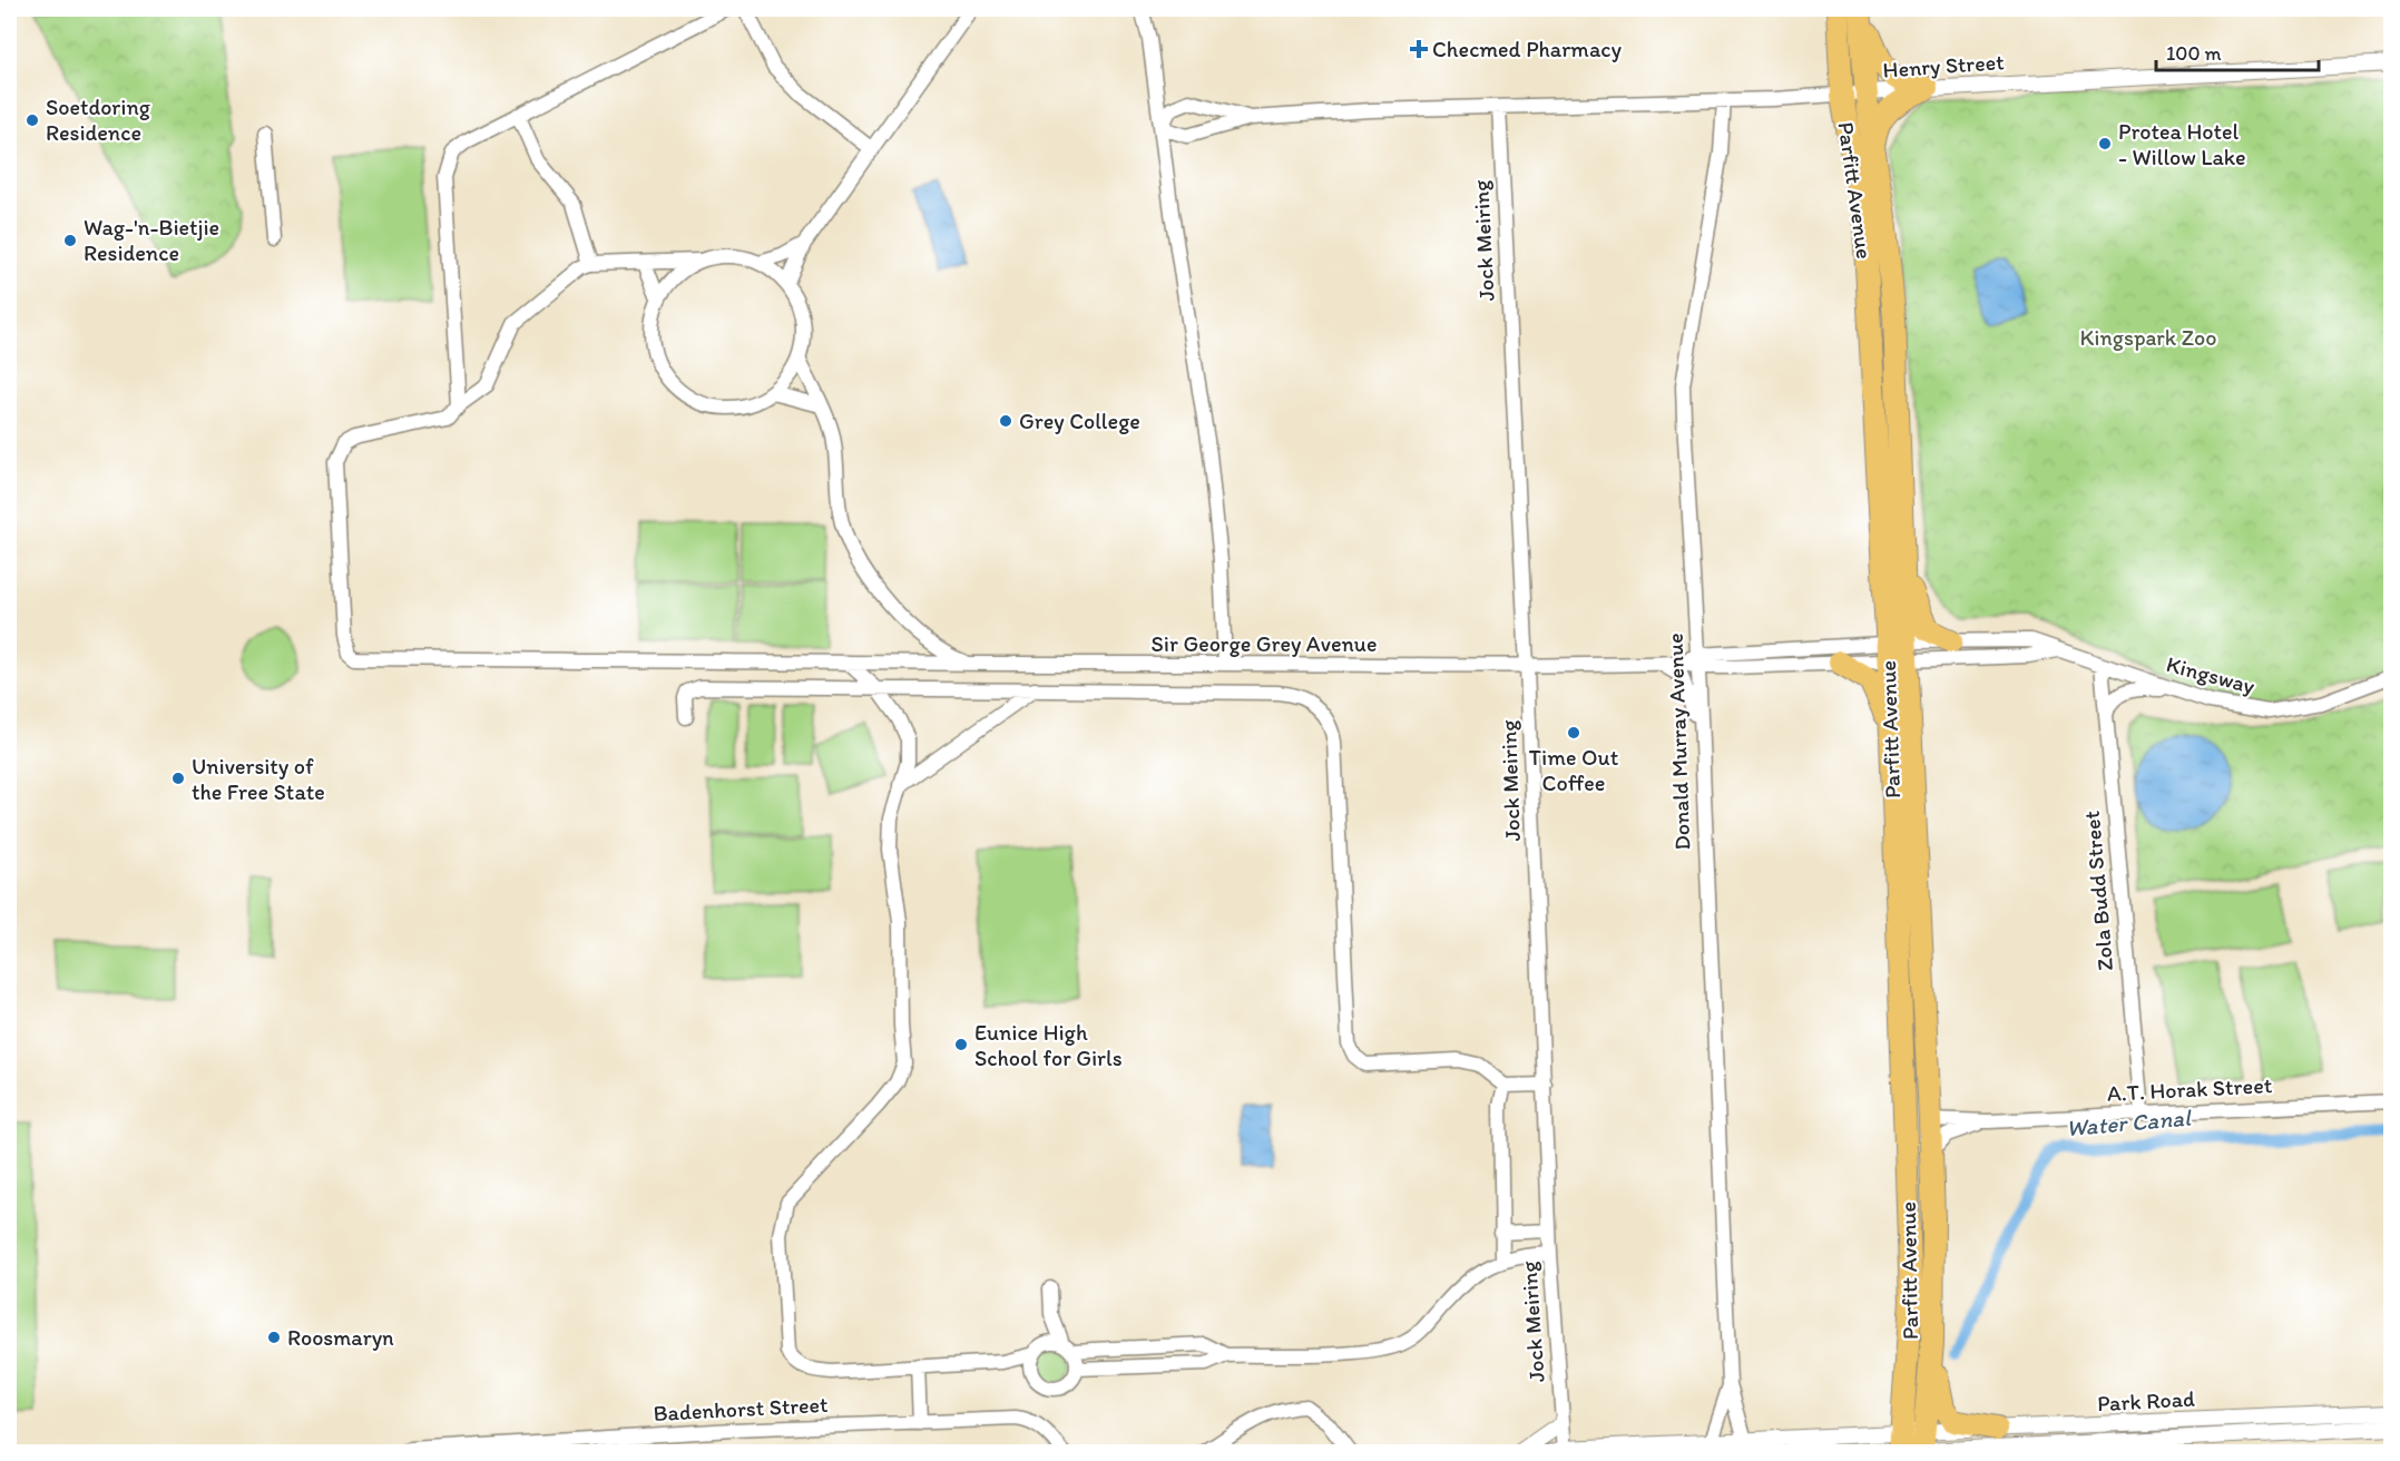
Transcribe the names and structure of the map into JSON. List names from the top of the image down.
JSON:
{
  "streets": {
    "highway": ["Parfitt Avenue"],
    "street": [
      "Henry Street",
      "Jock Meiring",
      "Sir George Grey Avenue",
      "Kingsway",
      "Donald Murray Avenue",
      "Zola Budd Street",
      "A.T. Horak Street",
      "Park Road",
      "Badenhorst Street"
    ]
  },
  "crossings": [
    ["Henry Street", "Parfitt Avenue"],
    ["Henry Street", "Jock Meiring"],
    ["Henry Street", "Donald Murray Avenue"],
    ["Parfitt Avenue", "Sir George Grey Avenue"],
    ["Parfitt Avenue", "Kingsway"],
    ["Parfitt Avenue", "A.T. Horak Street"],
    ["Parfitt Avenue", "Park Road"],
    ["Jock Meiring", "Sir George Grey Avenue"],
    ["Sir George Grey Avenue", "Kingsway"],
    ["Sir George Grey Avenue", "Donald Murray Avenue"],
    ["Kingsway", "Zola Budd Street"],
    ["Zola Budd Street", "A.T. Horak Street"]
  ],
  "water": ["Water Canal"],
  "parks": ["Kingspark Zoo"],
  "places": {
    "health": ["Checmed Pharmacy"],
    "other": [
      "Soetdoring Residence",
      "Protea Hotel - Willow Lake",
      "Wag-'n-Bietjie Residence",
      "Grey College",
      "Time Out Coffee",
      "University of the Free State",
      "Eunice High School for Girls",
      "Roosmaryn"
    ]
  },
  "scale_bar": "100 m"
}
